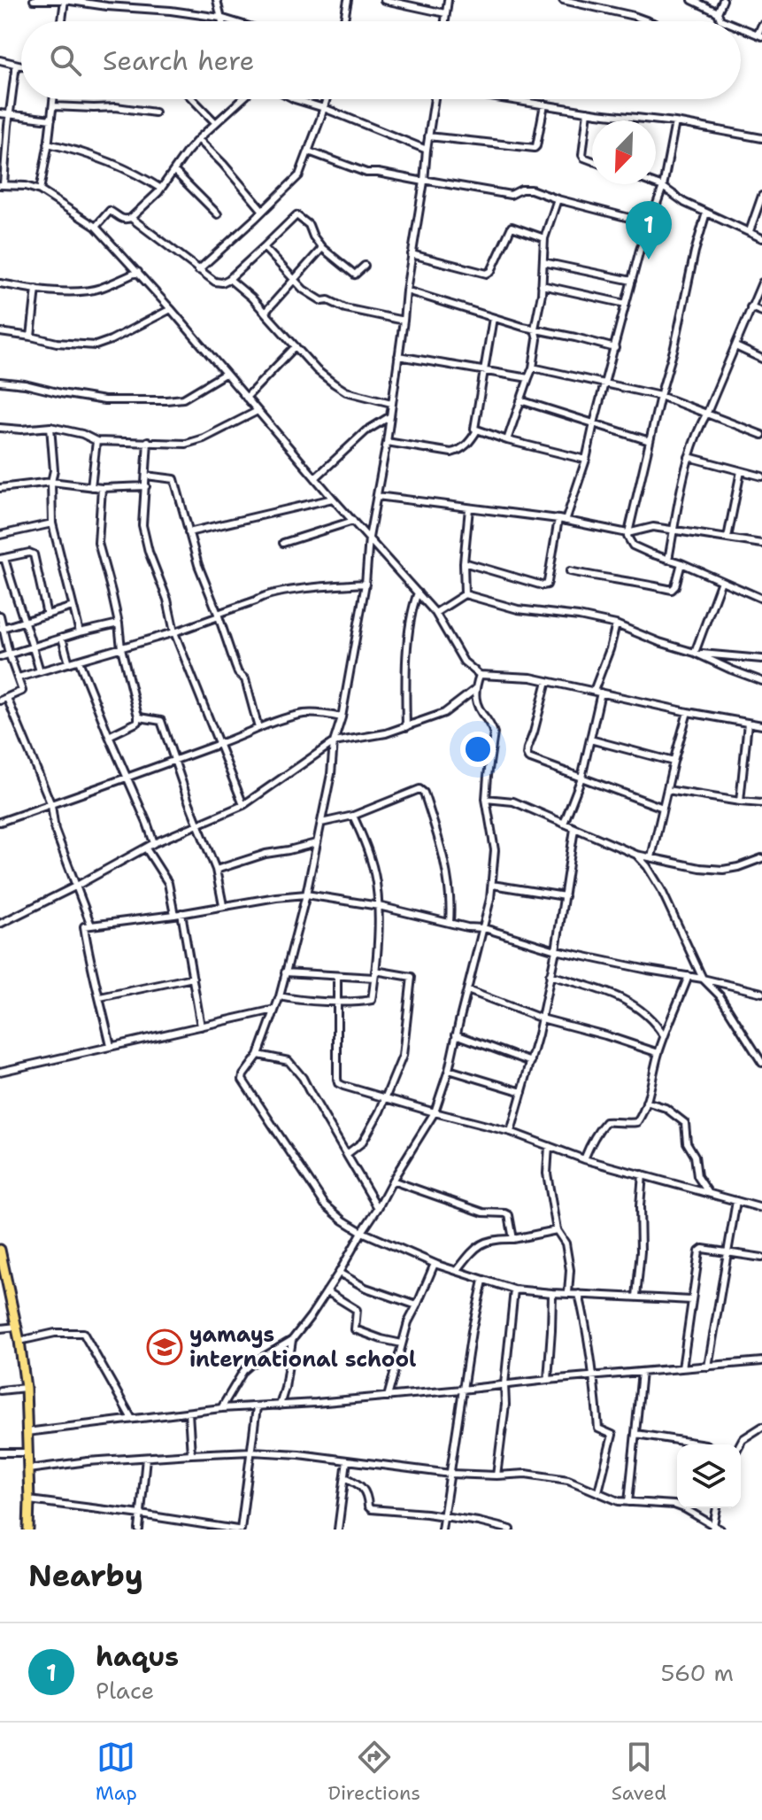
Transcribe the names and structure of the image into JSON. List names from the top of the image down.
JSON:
{
  "places": {
    "school or university": ["yamays international school"]
  },
  "north": "bottom left",
  "page": {
    "search": "Search here",
    "pins": "1",
    "heading": "Nearby",
    "list": [
      {
        "mark": "1",
        "name": "haqus",
        "note": "Place",
        "value": "560 m"
      }
    ],
    "nav": ["Map", "Directions", "Saved"]
  }
}
